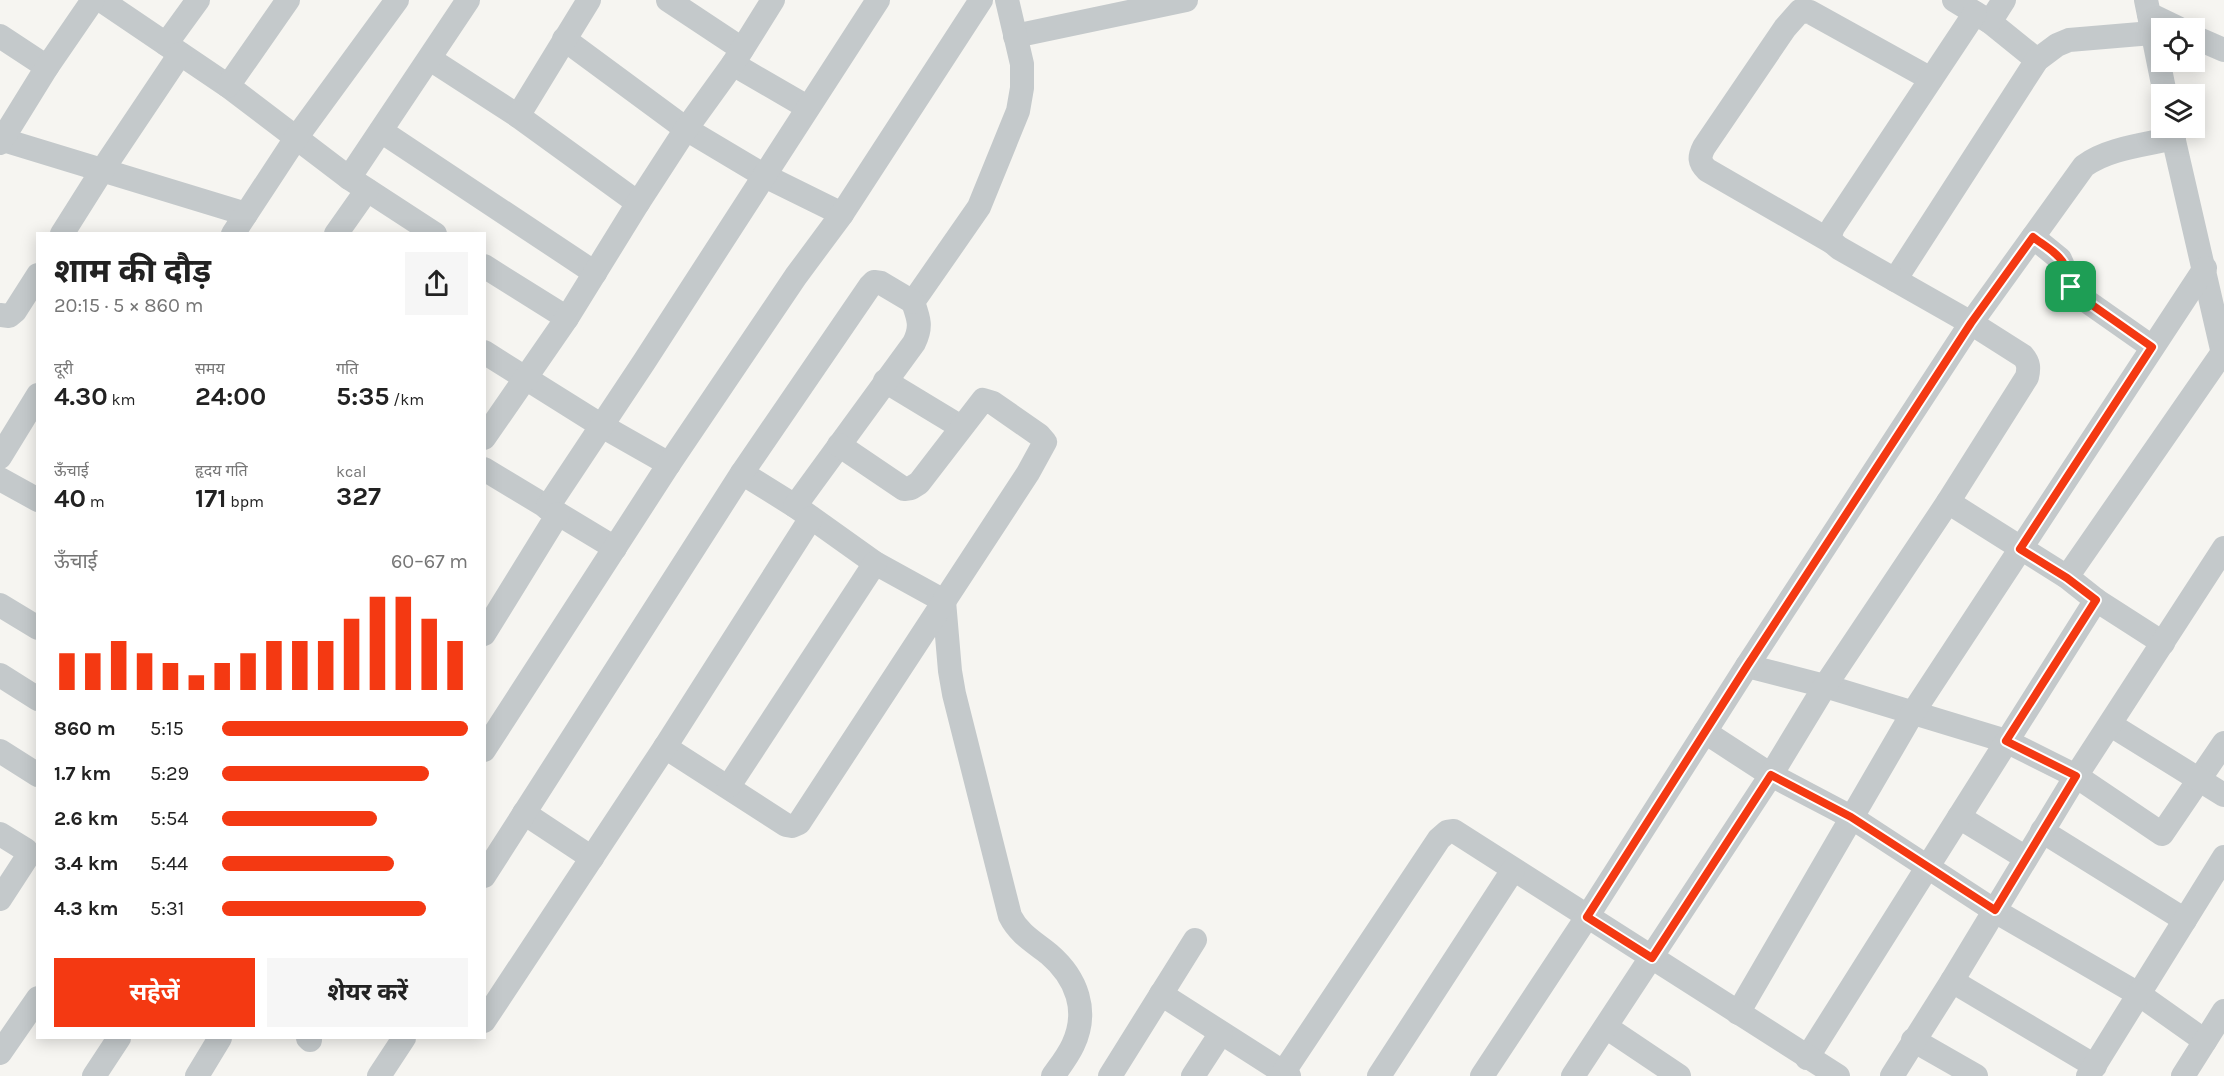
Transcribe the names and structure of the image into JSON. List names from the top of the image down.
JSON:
{
  "page": {
    "heading": ["शाम की दौड़", "20:15 · 5 × 860 m"],
    "stats": [
      ["दूरी", "4.30 km"],
      ["समय", "24:00"],
      ["गति", "5:35 /km"],
      ["ऊँचाई", "40 m"],
      ["हृदय गति", "171 bpm"],
      ["kcal", "327"]
    ],
    "chart": ["ऊँचाई", "60–67 m"],
    "list": [
      {
        "name": "860 m",
        "note": "5:15"
      },
      {
        "name": "1.7 km",
        "note": "5:29"
      },
      {
        "name": "2.6 km",
        "note": "5:54"
      },
      {
        "name": "3.4 km",
        "note": "5:44"
      },
      {
        "name": "4.3 km",
        "note": "5:31"
      }
    ],
    "buttons": ["सहेजें", "शेयर करें"]
  }
}
